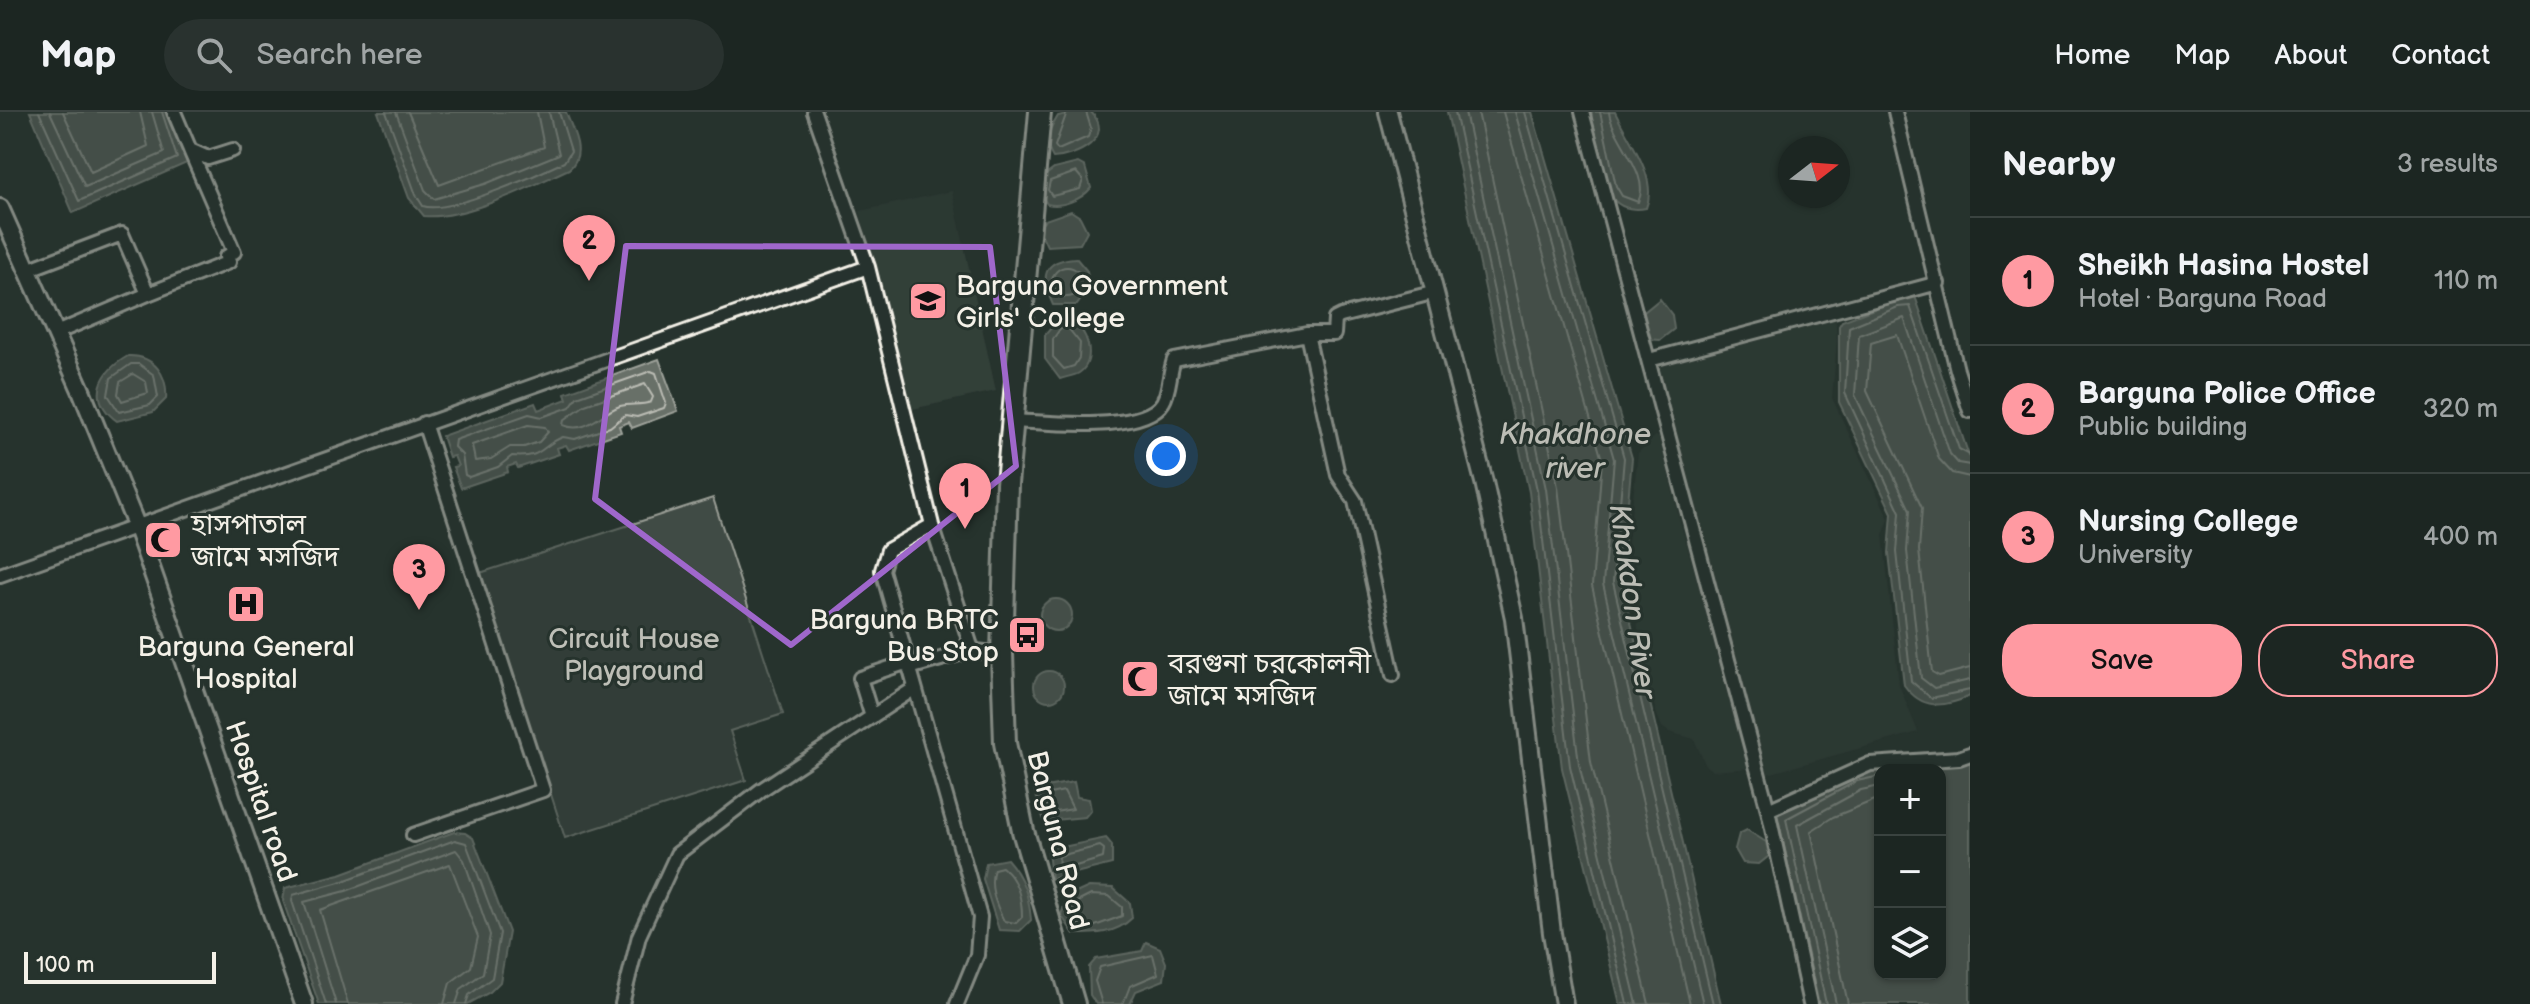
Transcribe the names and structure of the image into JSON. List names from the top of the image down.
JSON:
{
  "streets": {
    "main road": ["Barguna Road"],
    "street": ["Hospital road"]
  },
  "water": ["Khakdhone river", "Khakdon River"],
  "parks": ["Circuit House Playground"],
  "places": {
    "school or university": ["Barguna Government Girls' College"],
    "mosque": ["হাসপাতাল জামে মসজিদ", "বরগুনা চরকোলনী জামে মসজিদ"],
    "hospital": ["Barguna General Hospital"],
    "bus stop": ["Barguna BRTC Bus Stop"]
  },
  "scale_bar": "100 m",
  "north": "right",
  "page": {
    "header": "Map",
    "search": "Search here",
    "nav": [
      "Home",
      "Map",
      "About",
      "Contact"
    ],
    "heading": ["Nearby", "3 results"],
    "pins": ["2", "1", "3"],
    "list": [
      {
        "mark": "1",
        "name": "Sheikh Hasina Hostel",
        "note": "Hotel · Barguna Road",
        "value": "110 m"
      },
      {
        "mark": "2",
        "name": "Barguna Police Office",
        "note": "Public building",
        "value": "320 m"
      },
      {
        "mark": "3",
        "name": "Nursing College",
        "note": "University",
        "value": "400 m"
      }
    ],
    "buttons": ["Save", "Share"],
    "map_buttons": ["+", "−"],
    "scale": "100 m"
  }
}
